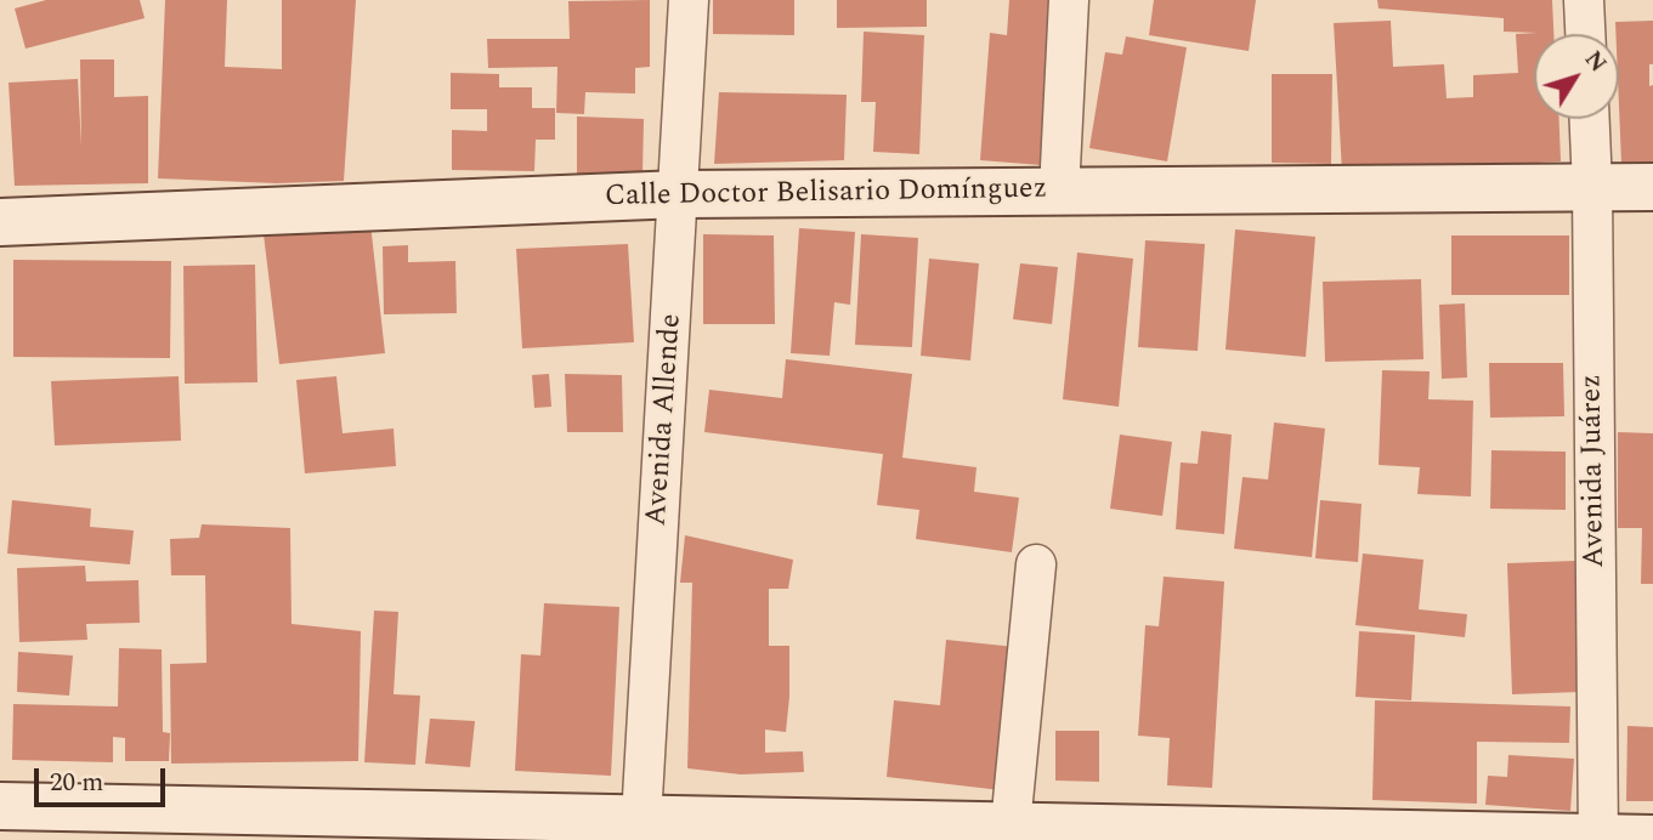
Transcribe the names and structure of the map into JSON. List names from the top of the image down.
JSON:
{
  "streets": {
    "street": ["Calle Doctor Belisario Domínguez", "Avenida Allende", "Avenida Juárez"]
  },
  "crossings": [
    ["Calle Doctor Belisario Domínguez", "Avenida Allende"],
    ["Calle Doctor Belisario Domínguez", "Avenida Juárez"]
  ],
  "scale_bar": "20 m",
  "north": "top right"
}
